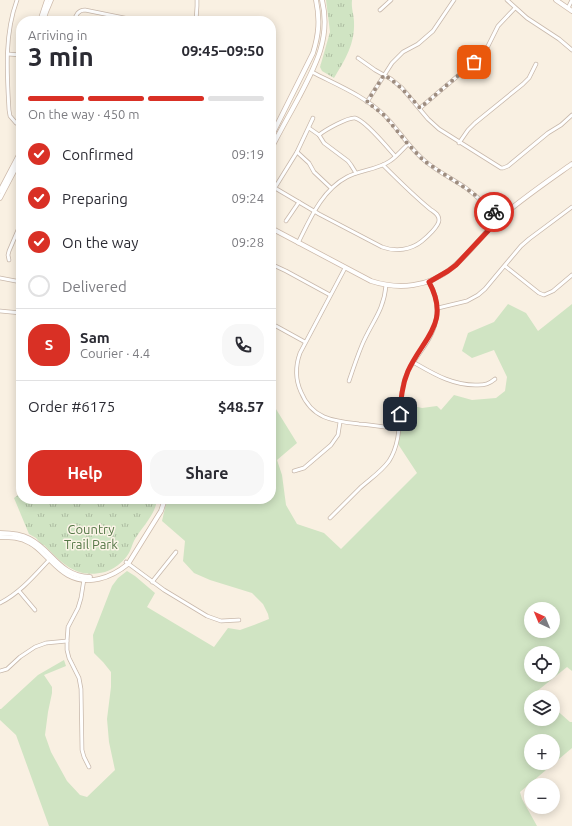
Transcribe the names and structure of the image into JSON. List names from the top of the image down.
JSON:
{
  "parks": ["Country Trail Park"],
  "north": "top left",
  "page": {
    "heading": ["3 min", "Arriving in", "09:45–09:50"],
    "panel": [
      "Sam",
      "Courier · 4.4",
      "Order #6175",
      "$48.57"
    ],
    "bar": "On the way · 450 m",
    "list": [
      ["Confirmed", "09:19"],
      ["Preparing", "09:24"],
      ["On the way", "09:28"],
      "Delivered"
    ],
    "round": "S",
    "buttons": ["Help", "Share"],
    "map_buttons": ["+", "−"]
  }
}
